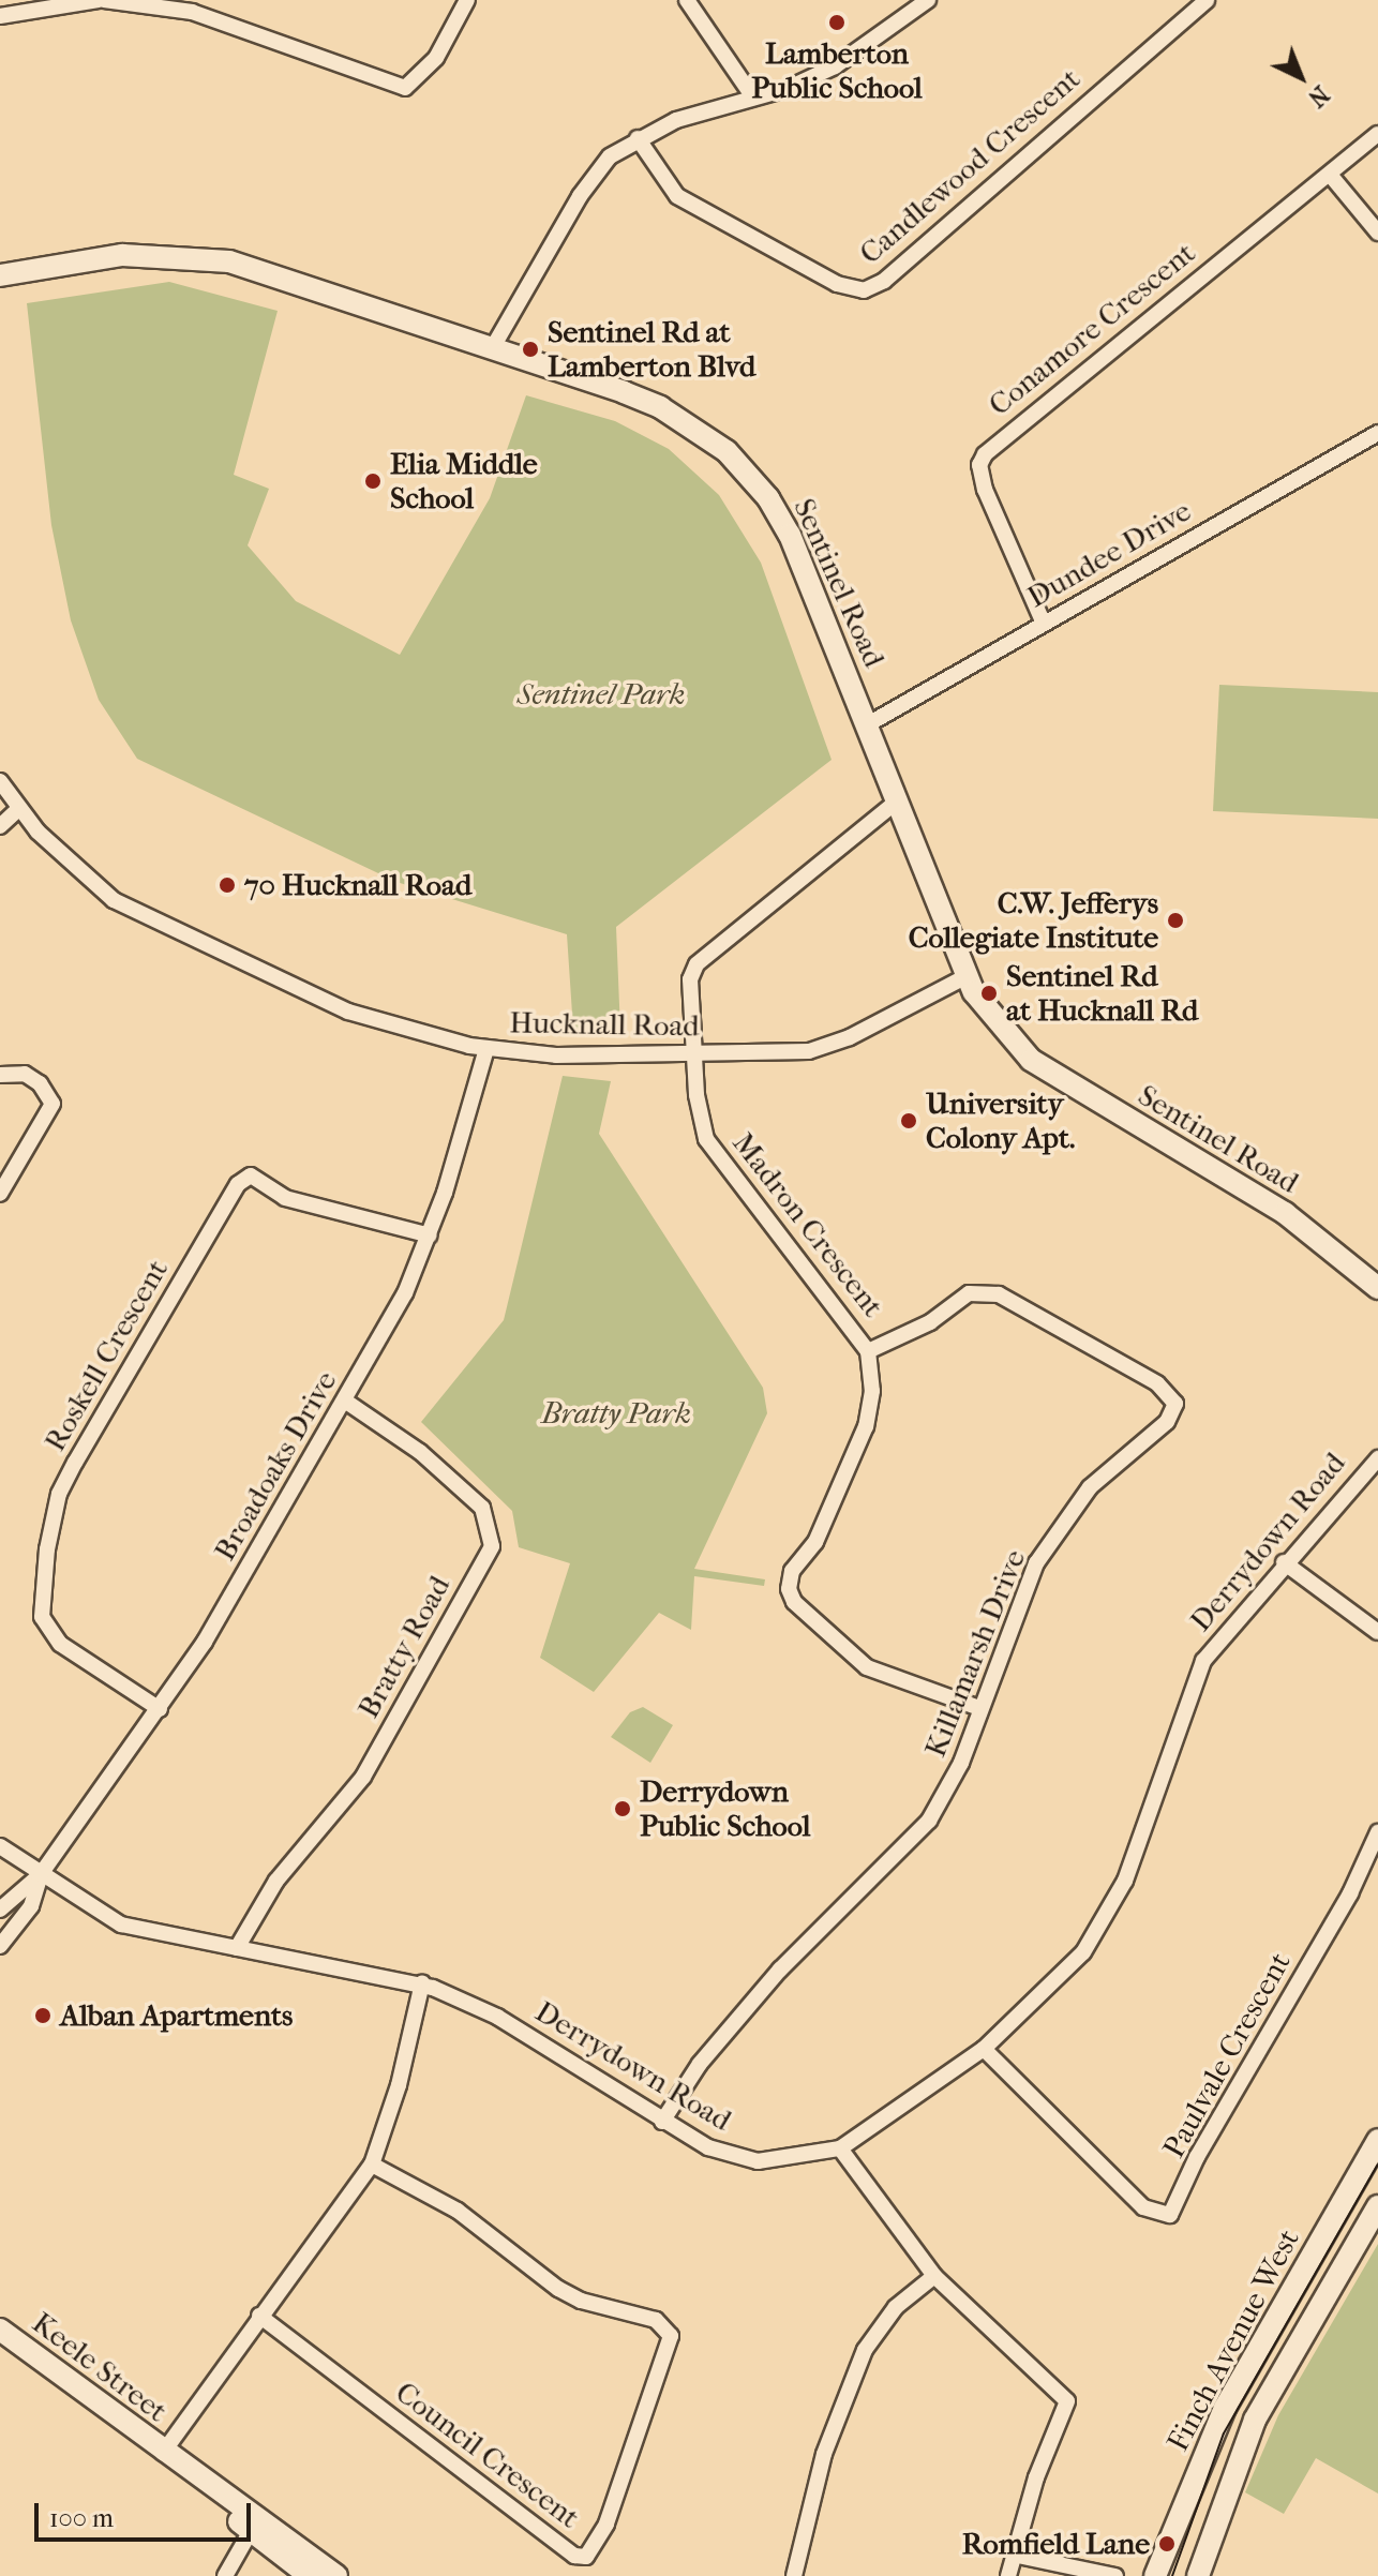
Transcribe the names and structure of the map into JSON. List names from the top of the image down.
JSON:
{
  "streets": {
    "street": [
      "Candlewood Crescent",
      "Conamore Crescent",
      "Dundee Drive",
      "Sentinel Road",
      "Hucknall Road",
      "Madron Crescent",
      "Roskell Crescent",
      "Broadoaks Drive",
      "Derrydown Road",
      "Bratty Road",
      "Killamarsh Drive",
      "Paulvale Crescent",
      "Finch Avenue West",
      "Keele Street",
      "Council Crescent"
    ]
  },
  "crossings": [
    ["Conamore Crescent", "Dundee Drive"],
    ["Dundee Drive", "Sentinel Road"],
    ["Sentinel Road", "Hucknall Road"],
    ["Sentinel Road", "Madron Crescent"],
    ["Hucknall Road", "Madron Crescent"],
    ["Hucknall Road", "Broadoaks Drive"],
    ["Madron Crescent", "Killamarsh Drive"],
    ["Roskell Crescent", "Broadoaks Drive"],
    ["Broadoaks Drive", "Derrydown Road"],
    ["Broadoaks Drive", "Bratty Road"],
    ["Derrydown Road", "Bratty Road"],
    ["Derrydown Road", "Killamarsh Drive"],
    ["Derrydown Road", "Paulvale Crescent"]
  ],
  "parks": ["Sentinel Park", "Bratty Park"],
  "places": [
    "Lamberton Public School",
    "Sentinel Rd at Lamberton Blvd",
    "Elia Middle School",
    "70 Hucknall Road",
    "C.W. Jefferys Collegiate Institute",
    "Sentinel Rd at Hucknall Rd",
    "University Colony Apt.",
    "Derrydown Public School",
    "Alban Apartments",
    "Romfield Lane"
  ],
  "scale_bar": "100 m",
  "north": "bottom right"
}
